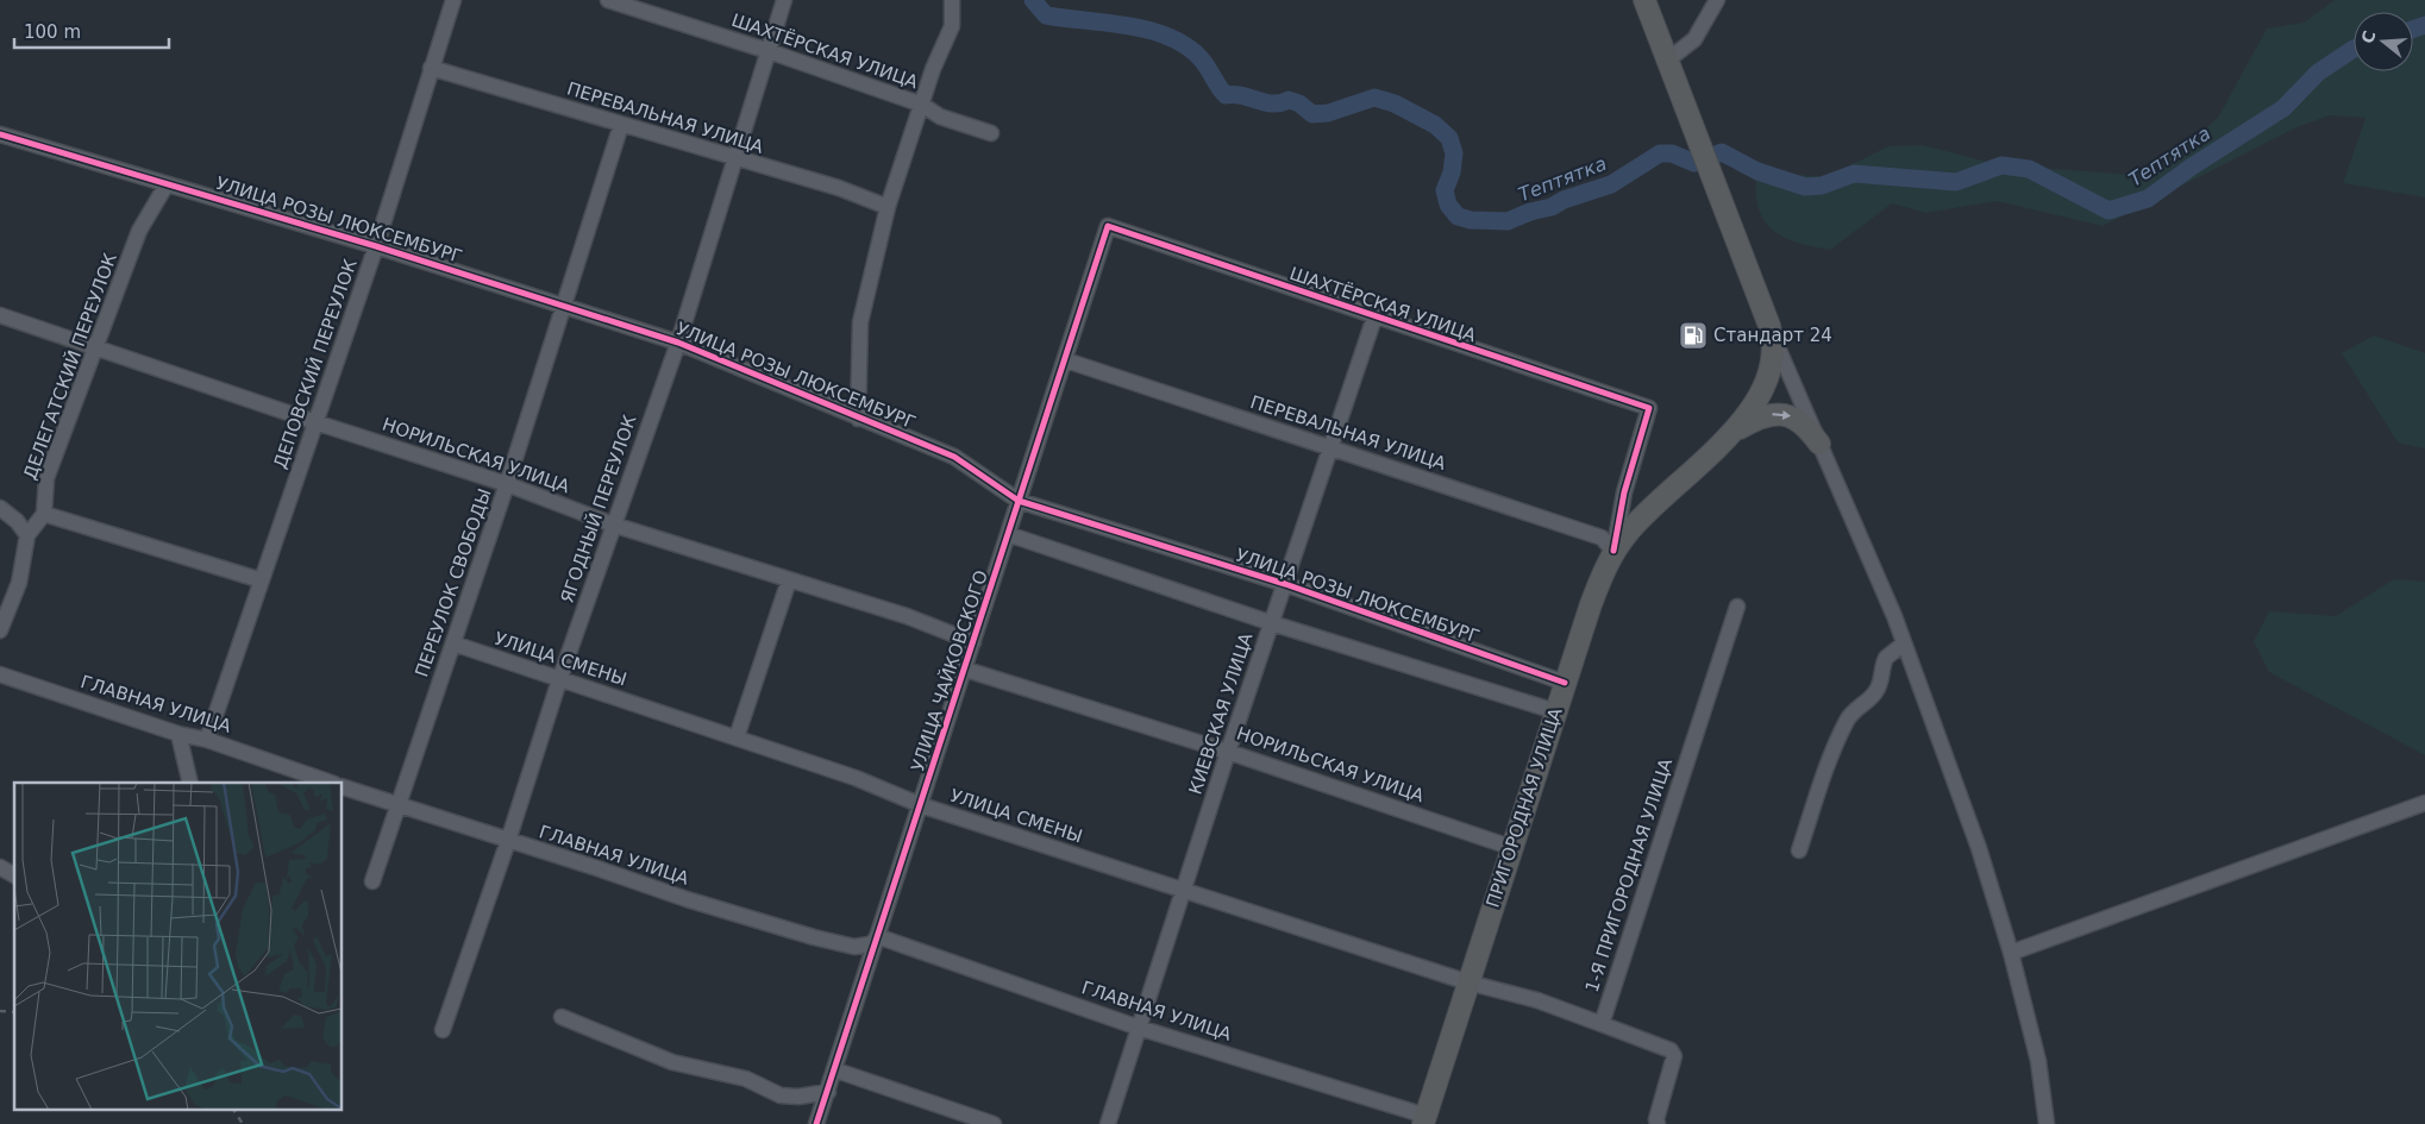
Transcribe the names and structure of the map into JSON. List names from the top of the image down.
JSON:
{
  "streets": {
    "highway": ["ПРИГОРОДНАЯ УЛИЦА"],
    "street": [
      "ШАХТЁРСКАЯ УЛИЦА",
      "ПЕРЕВАЛЬНАЯ УЛИЦА",
      "УЛИЦА РОЗЫ ЛЮКСЕМБУРГ",
      "ДЕПОВСКИЙ ПЕРЕУЛОК",
      "ДЕЛЕГАТСКИЙ ПЕРЕУЛОК",
      "НОРИЛЬСКАЯ УЛИЦА",
      "ЯГОДНЫЙ ПЕРЕУЛОК",
      "ПЕРЕУЛОК СВОБОДЫ",
      "УЛИЦА СМЕНЫ",
      "УЛИЦА ЧАЙКОВСКОГО",
      "ГЛАВНАЯ УЛИЦА",
      "КИЕВСКАЯ УЛИЦА",
      "1-Я ПРИГОРОДНАЯ УЛИЦА"
    ]
  },
  "crossings": [
    ["ШАХТЁРСКАЯ УЛИЦА", "ПЕРЕВАЛЬНАЯ УЛИЦА"],
    ["ШАХТЁРСКАЯ УЛИЦА", "ЯГОДНЫЙ ПЕРЕУЛОК"],
    ["ШАХТЁРСКАЯ УЛИЦА", "УЛИЦА ЧАЙКОВСКОГО"],
    ["ШАХТЁРСКАЯ УЛИЦА", "КИЕВСКАЯ УЛИЦА"],
    ["ШАХТЁРСКАЯ УЛИЦА", "ПРИГОРОДНАЯ УЛИЦА"],
    ["ПЕРЕВАЛЬНАЯ УЛИЦА", "ДЕПОВСКИЙ ПЕРЕУЛОК"],
    ["ПЕРЕВАЛЬНАЯ УЛИЦА", "ЯГОДНЫЙ ПЕРЕУЛОК"],
    ["ПЕРЕВАЛЬНАЯ УЛИЦА", "ПЕРЕУЛОК СВОБОДЫ"],
    ["ПЕРЕВАЛЬНАЯ УЛИЦА", "УЛИЦА ЧАЙКОВСКОГО"],
    ["ПЕРЕВАЛЬНАЯ УЛИЦА", "КИЕВСКАЯ УЛИЦА"],
    ["ПЕРЕВАЛЬНАЯ УЛИЦА", "ПРИГОРОДНАЯ УЛИЦА"],
    ["УЛИЦА РОЗЫ ЛЮКСЕМБУРГ", "ДЕПОВСКИЙ ПЕРЕУЛОК"],
    ["УЛИЦА РОЗЫ ЛЮКСЕМБУРГ", "ДЕЛЕГАТСКИЙ ПЕРЕУЛОК"],
    ["УЛИЦА РОЗЫ ЛЮКСЕМБУРГ", "ЯГОДНЫЙ ПЕРЕУЛОК"],
    ["УЛИЦА РОЗЫ ЛЮКСЕМБУРГ", "ПЕРЕУЛОК СВОБОДЫ"],
    ["УЛИЦА РОЗЫ ЛЮКСЕМБУРГ", "УЛИЦА ЧАЙКОВСКОГО"],
    ["УЛИЦА РОЗЫ ЛЮКСЕМБУРГ", "КИЕВСКАЯ УЛИЦА"],
    ["УЛИЦА РОЗЫ ЛЮКСЕМБУРГ", "ПРИГОРОДНАЯ УЛИЦА"],
    ["ДЕПОВСКИЙ ПЕРЕУЛОК", "НОРИЛЬСКАЯ УЛИЦА"],
    ["ДЕПОВСКИЙ ПЕРЕУЛОК", "ГЛАВНАЯ УЛИЦА"],
    ["ДЕЛЕГАТСКИЙ ПЕРЕУЛОК", "НОРИЛЬСКАЯ УЛИЦА"],
    ["НОРИЛЬСКАЯ УЛИЦА", "ЯГОДНЫЙ ПЕРЕУЛОК"],
    ["НОРИЛЬСКАЯ УЛИЦА", "ПЕРЕУЛОК СВОБОДЫ"],
    ["НОРИЛЬСКАЯ УЛИЦА", "УЛИЦА ЧАЙКОВСКОГО"],
    ["НОРИЛЬСКАЯ УЛИЦА", "КИЕВСКАЯ УЛИЦА"],
    ["НОРИЛЬСКАЯ УЛИЦА", "ПРИГОРОДНАЯ УЛИЦА"],
    ["ЯГОДНЫЙ ПЕРЕУЛОК", "УЛИЦА СМЕНЫ"],
    ["ЯГОДНЫЙ ПЕРЕУЛОК", "ГЛАВНАЯ УЛИЦА"],
    ["ПЕРЕУЛОК СВОБОДЫ", "УЛИЦА СМЕНЫ"],
    ["ПЕРЕУЛОК СВОБОДЫ", "ГЛАВНАЯ УЛИЦА"],
    ["УЛИЦА СМЕНЫ", "УЛИЦА ЧАЙКОВСКОГО"],
    ["УЛИЦА СМЕНЫ", "КИЕВСКАЯ УЛИЦА"],
    ["УЛИЦА СМЕНЫ", "ПРИГОРОДНАЯ УЛИЦА"],
    ["УЛИЦА СМЕНЫ", "1-Я ПРИГОРОДНАЯ УЛИЦА"],
    ["УЛИЦА ЧАЙКОВСКОГО", "ГЛАВНАЯ УЛИЦА"],
    ["ГЛАВНАЯ УЛИЦА", "КИЕВСКАЯ УЛИЦА"],
    ["ГЛАВНАЯ УЛИЦА", "ПРИГОРОДНАЯ УЛИЦА"],
    ["ПРИГОРОДНАЯ УЛИЦА", "1-Я ПРИГОРОДНАЯ УЛИЦА"]
  ],
  "water": ["Тептятка"],
  "places": {
    "fuel station": ["Стандарт 24"]
  },
  "scale_bar": "100 m",
  "north": "left"
}
